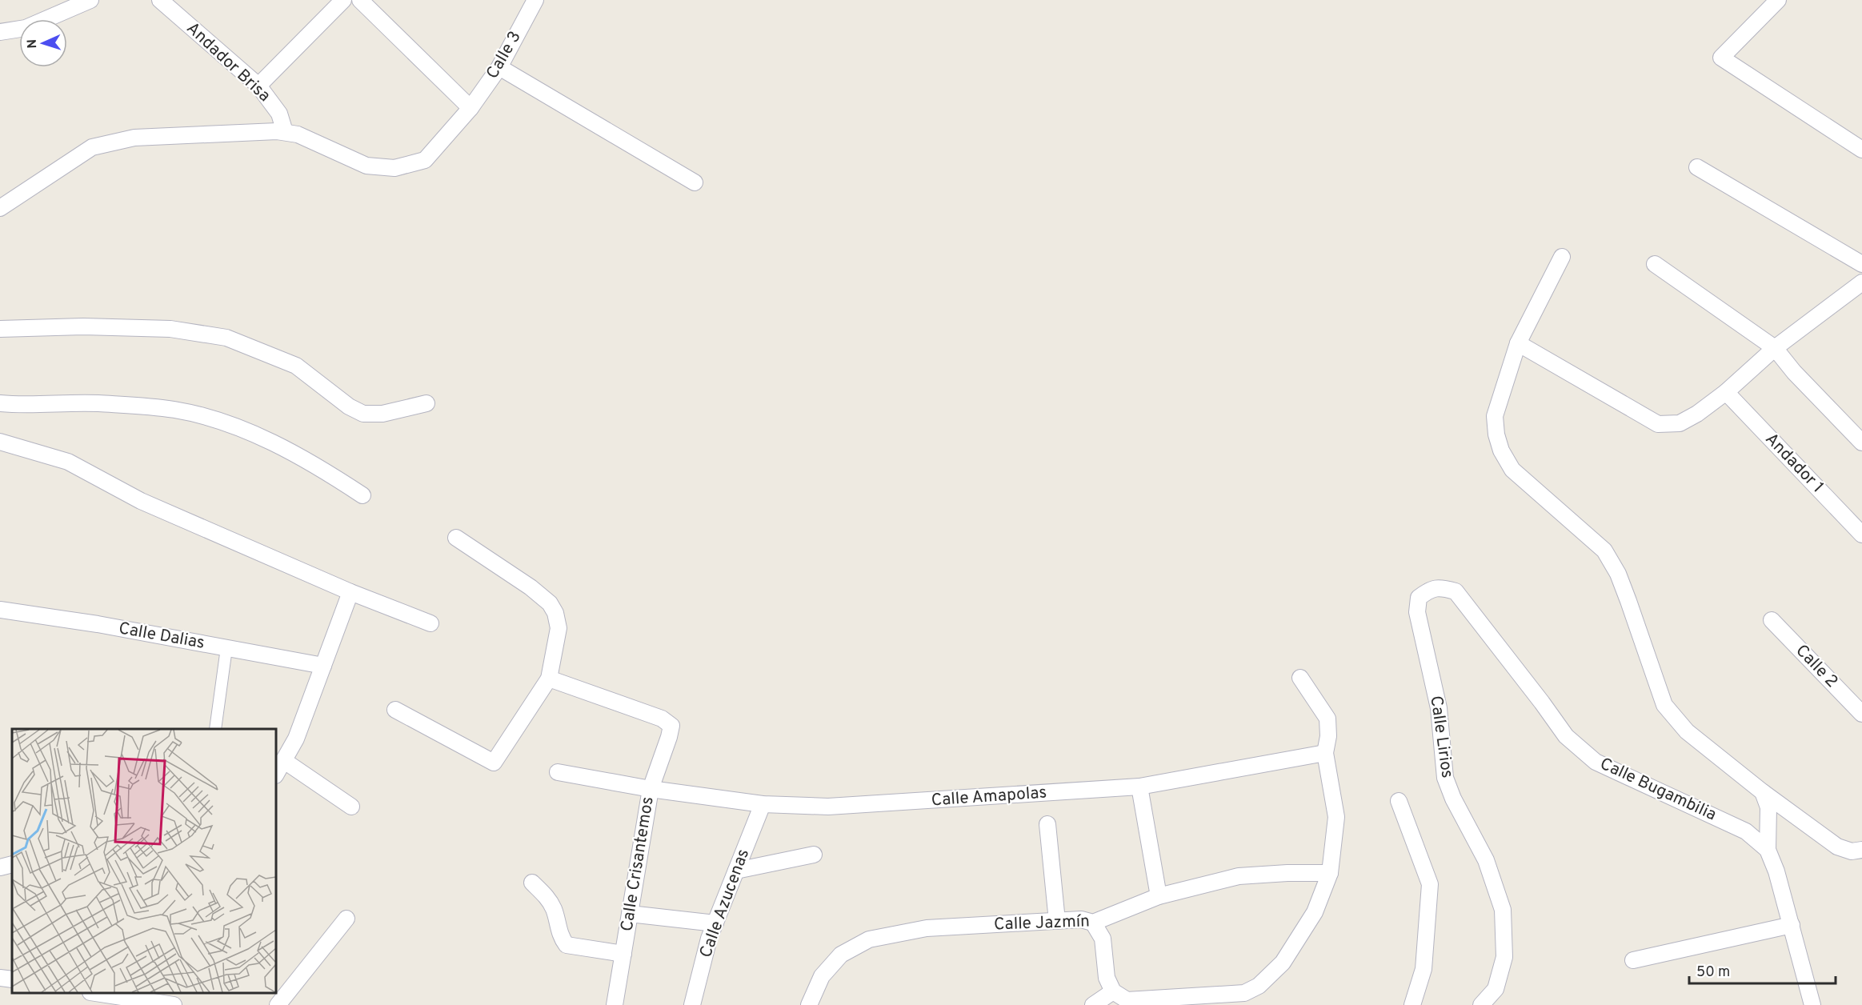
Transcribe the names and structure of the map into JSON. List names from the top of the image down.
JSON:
{
  "streets": {
    "street": [
      "Calle 3",
      "Andador Brisa",
      "Andador 1",
      "Calle Dalias",
      "Calle 2",
      "Calle Lirios",
      "Calle Bugambilia",
      "Calle Amapolas",
      "Calle Crisantemos",
      "Calle Azucenas",
      "Calle Jazmín"
    ]
  },
  "crossings": [
    ["Calle 3", "Andador Brisa"],
    ["Calle Lirios", "Calle Bugambilia"],
    ["Calle Amapolas", "Calle Crisantemos"],
    ["Calle Amapolas", "Calle Azucenas"]
  ],
  "scale_bar": "50 m",
  "north": "left"
}
